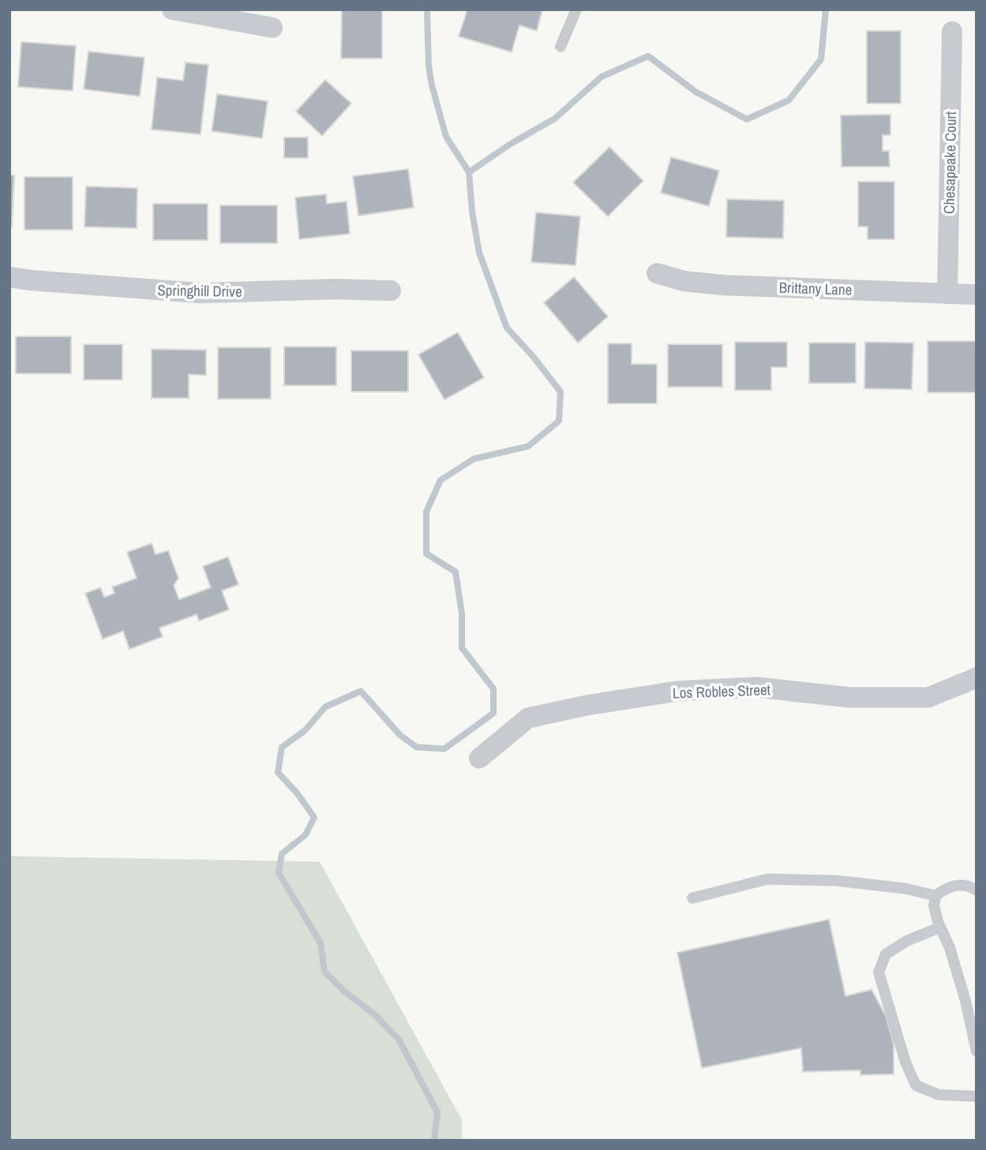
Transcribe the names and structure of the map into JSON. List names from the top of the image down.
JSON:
{
  "streets": {
    "street": [
      "Chesapeake Court",
      "Brittany Lane",
      "Springhill Drive",
      "Los Robles Street"
    ]
  },
  "crossings": [
    ["Chesapeake Court", "Brittany Lane"]
  ]
}
